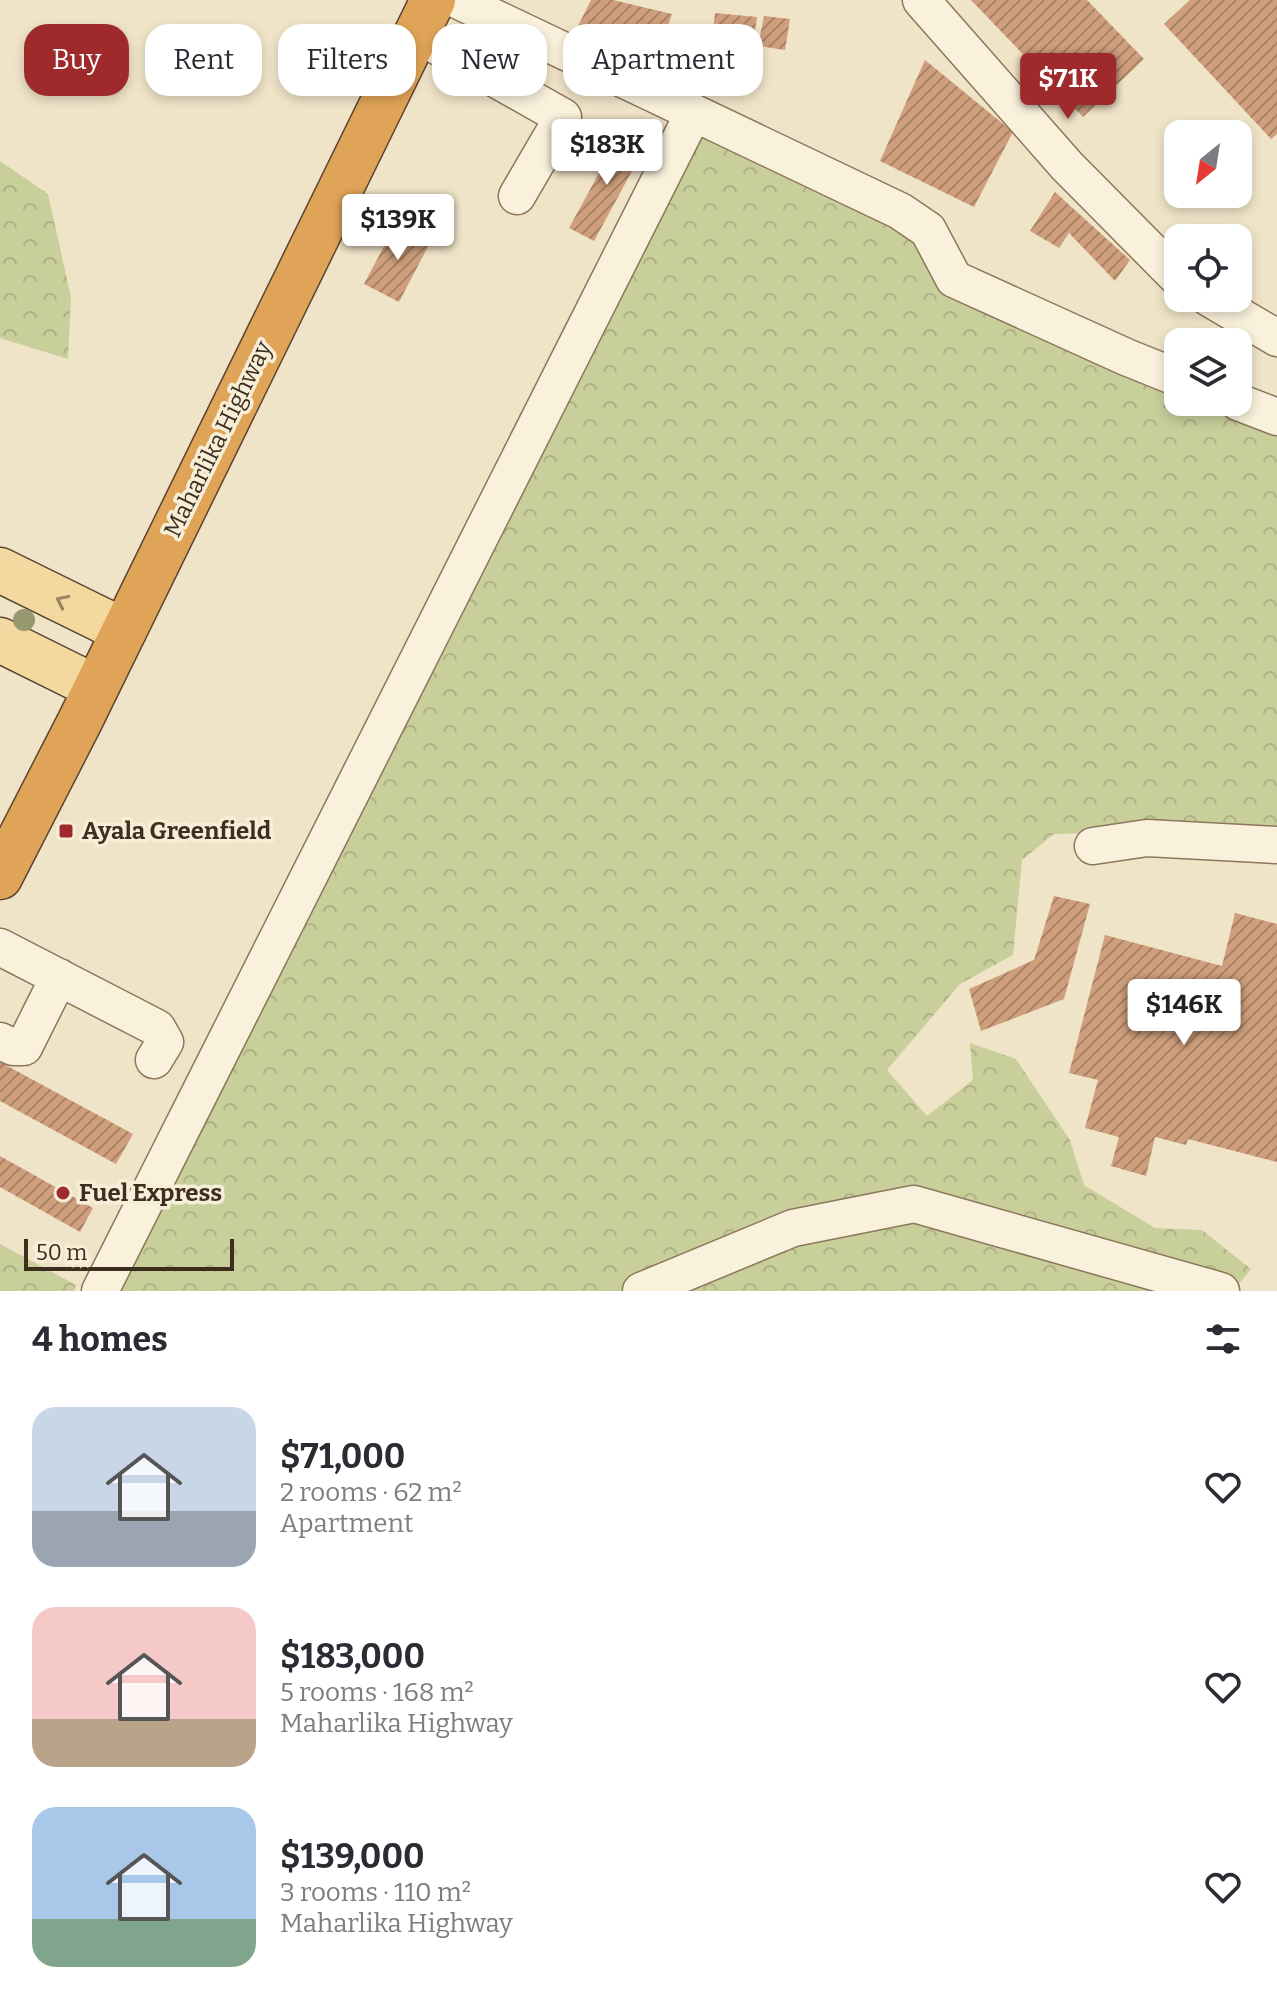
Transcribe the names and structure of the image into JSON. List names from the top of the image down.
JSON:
{
  "streets": {
    "highway": ["Maharlika Highway"]
  },
  "places": {
    "transit": ["Ayala Greenfield"],
    "other": ["Fuel Express"]
  },
  "scale_bar": "50 m",
  "north": "bottom left",
  "page": {
    "chip": [
      "Buy",
      "Rent",
      "Filters",
      "New",
      "Apartment"
    ],
    "price": [
      "$71K",
      "$183K",
      "$139K",
      "$146K"
    ],
    "scale": "50 m",
    "heading": "4 homes",
    "list": [
      {
        "name": "$71,000",
        "note": "2 rooms · 62 m² · Apartment"
      },
      {
        "name": "$183,000",
        "note": "5 rooms · 168 m² · Maharlika Highway"
      },
      {
        "name": "$139,000",
        "note": "3 rooms · 110 m² · Maharlika Highway"
      }
    ]
  }
}
